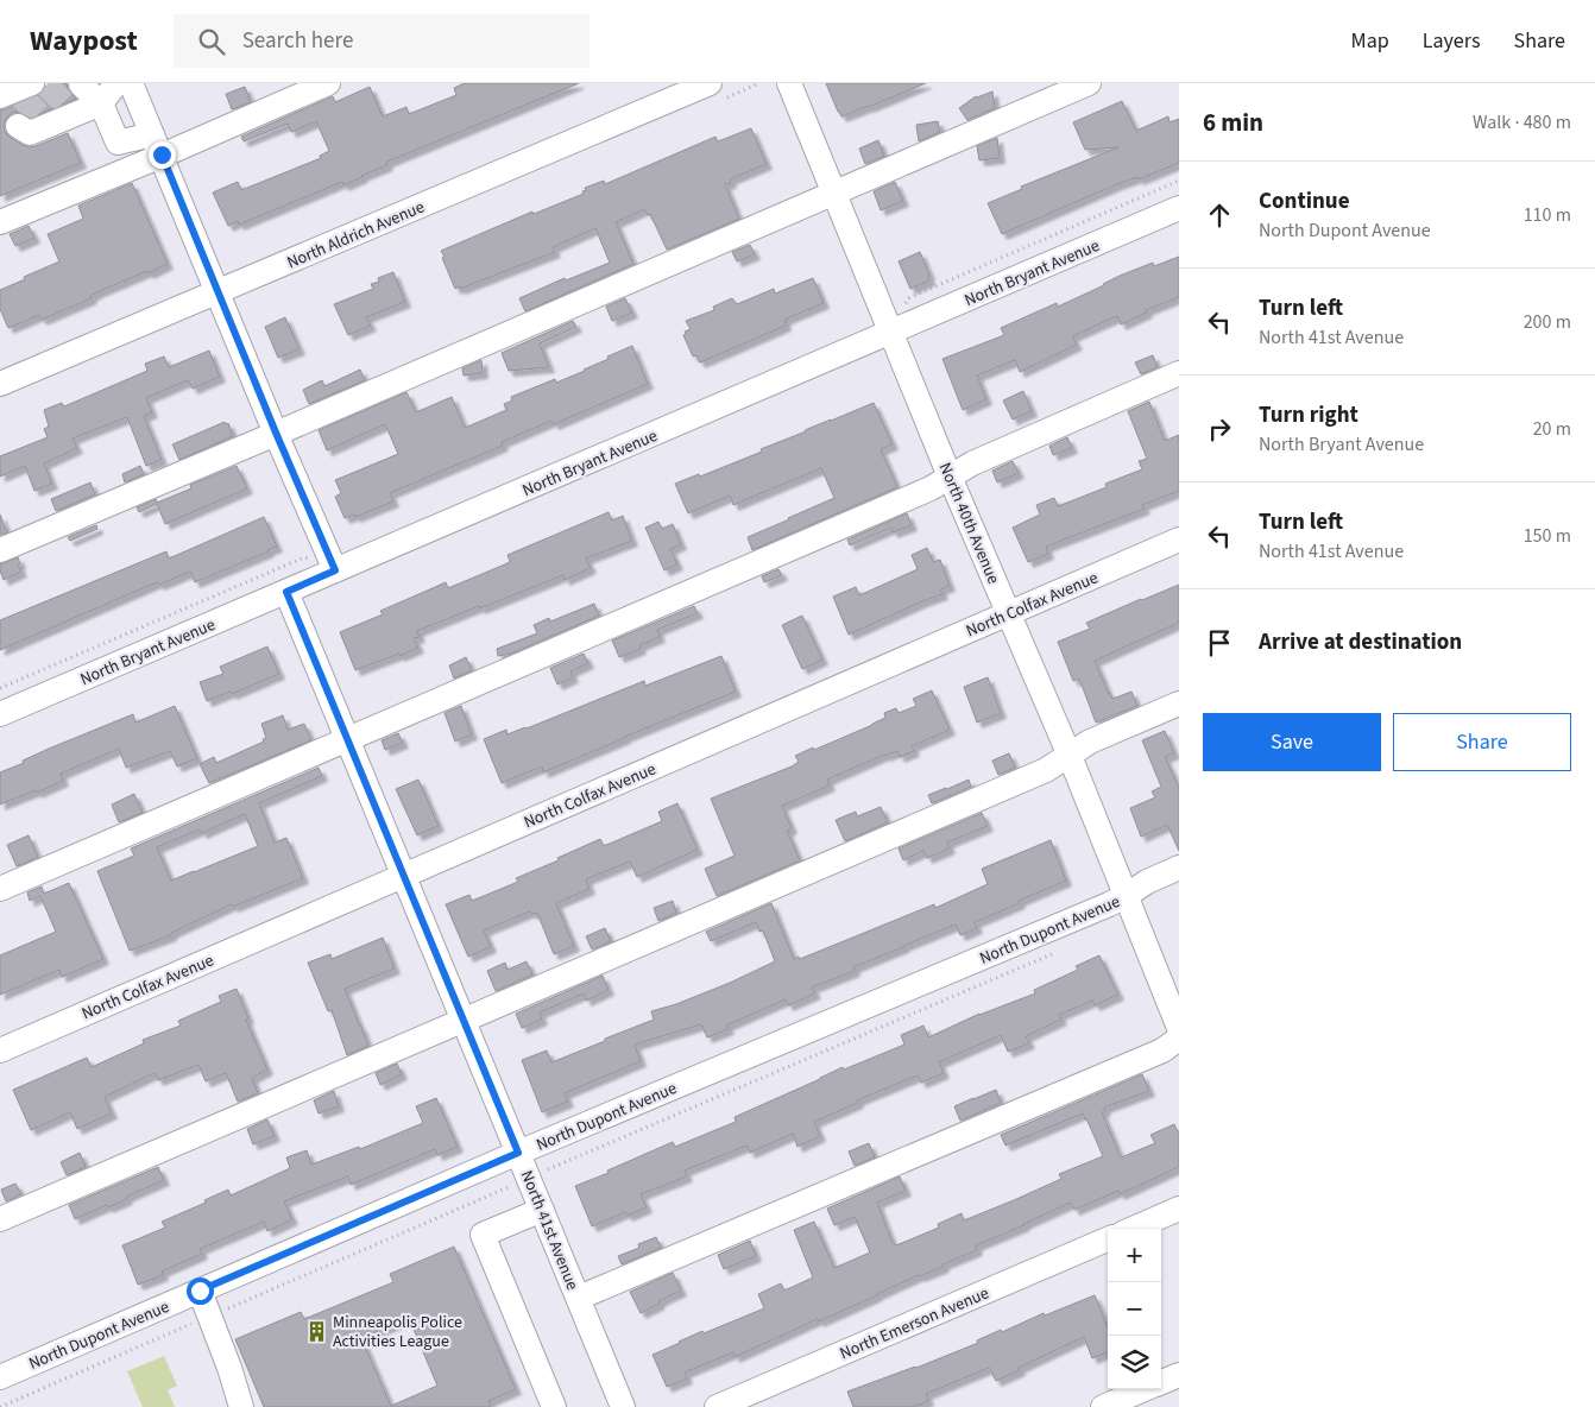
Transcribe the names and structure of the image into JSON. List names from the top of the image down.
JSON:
{
  "streets": {
    "street": [
      "North Aldrich Avenue",
      "North Bryant Avenue",
      "North 40th Avenue",
      "North Colfax Avenue",
      "North Dupont Avenue",
      "North 41st Avenue",
      "North Emerson Avenue"
    ]
  },
  "crossings": [
    ["North Bryant Avenue", "North 40th Avenue"],
    ["North Bryant Avenue", "North 41st Avenue"],
    ["North 40th Avenue", "North Colfax Avenue"],
    ["North 40th Avenue", "North Dupont Avenue"],
    ["North Colfax Avenue", "North 41st Avenue"],
    ["North Dupont Avenue", "North 41st Avenue"]
  ],
  "places": {
    "building": ["Minneapolis Police Activities League"]
  },
  "page": {
    "header": "Waypost",
    "search": "Search here",
    "nav": ["Map", "Layers", "Share"],
    "heading": ["6 min", "Walk · 480 m"],
    "list": [
      ["Continue", "North Dupont Avenue", "110 m"],
      ["Turn left", "North 41st Avenue", "200 m"],
      ["Turn right", "North Bryant Avenue", "20 m"],
      ["Turn left", "North 41st Avenue", "150 m"],
      "Arrive at destination"
    ],
    "buttons": ["Save", "Share"],
    "map_buttons": ["+", "−"]
  }
}
